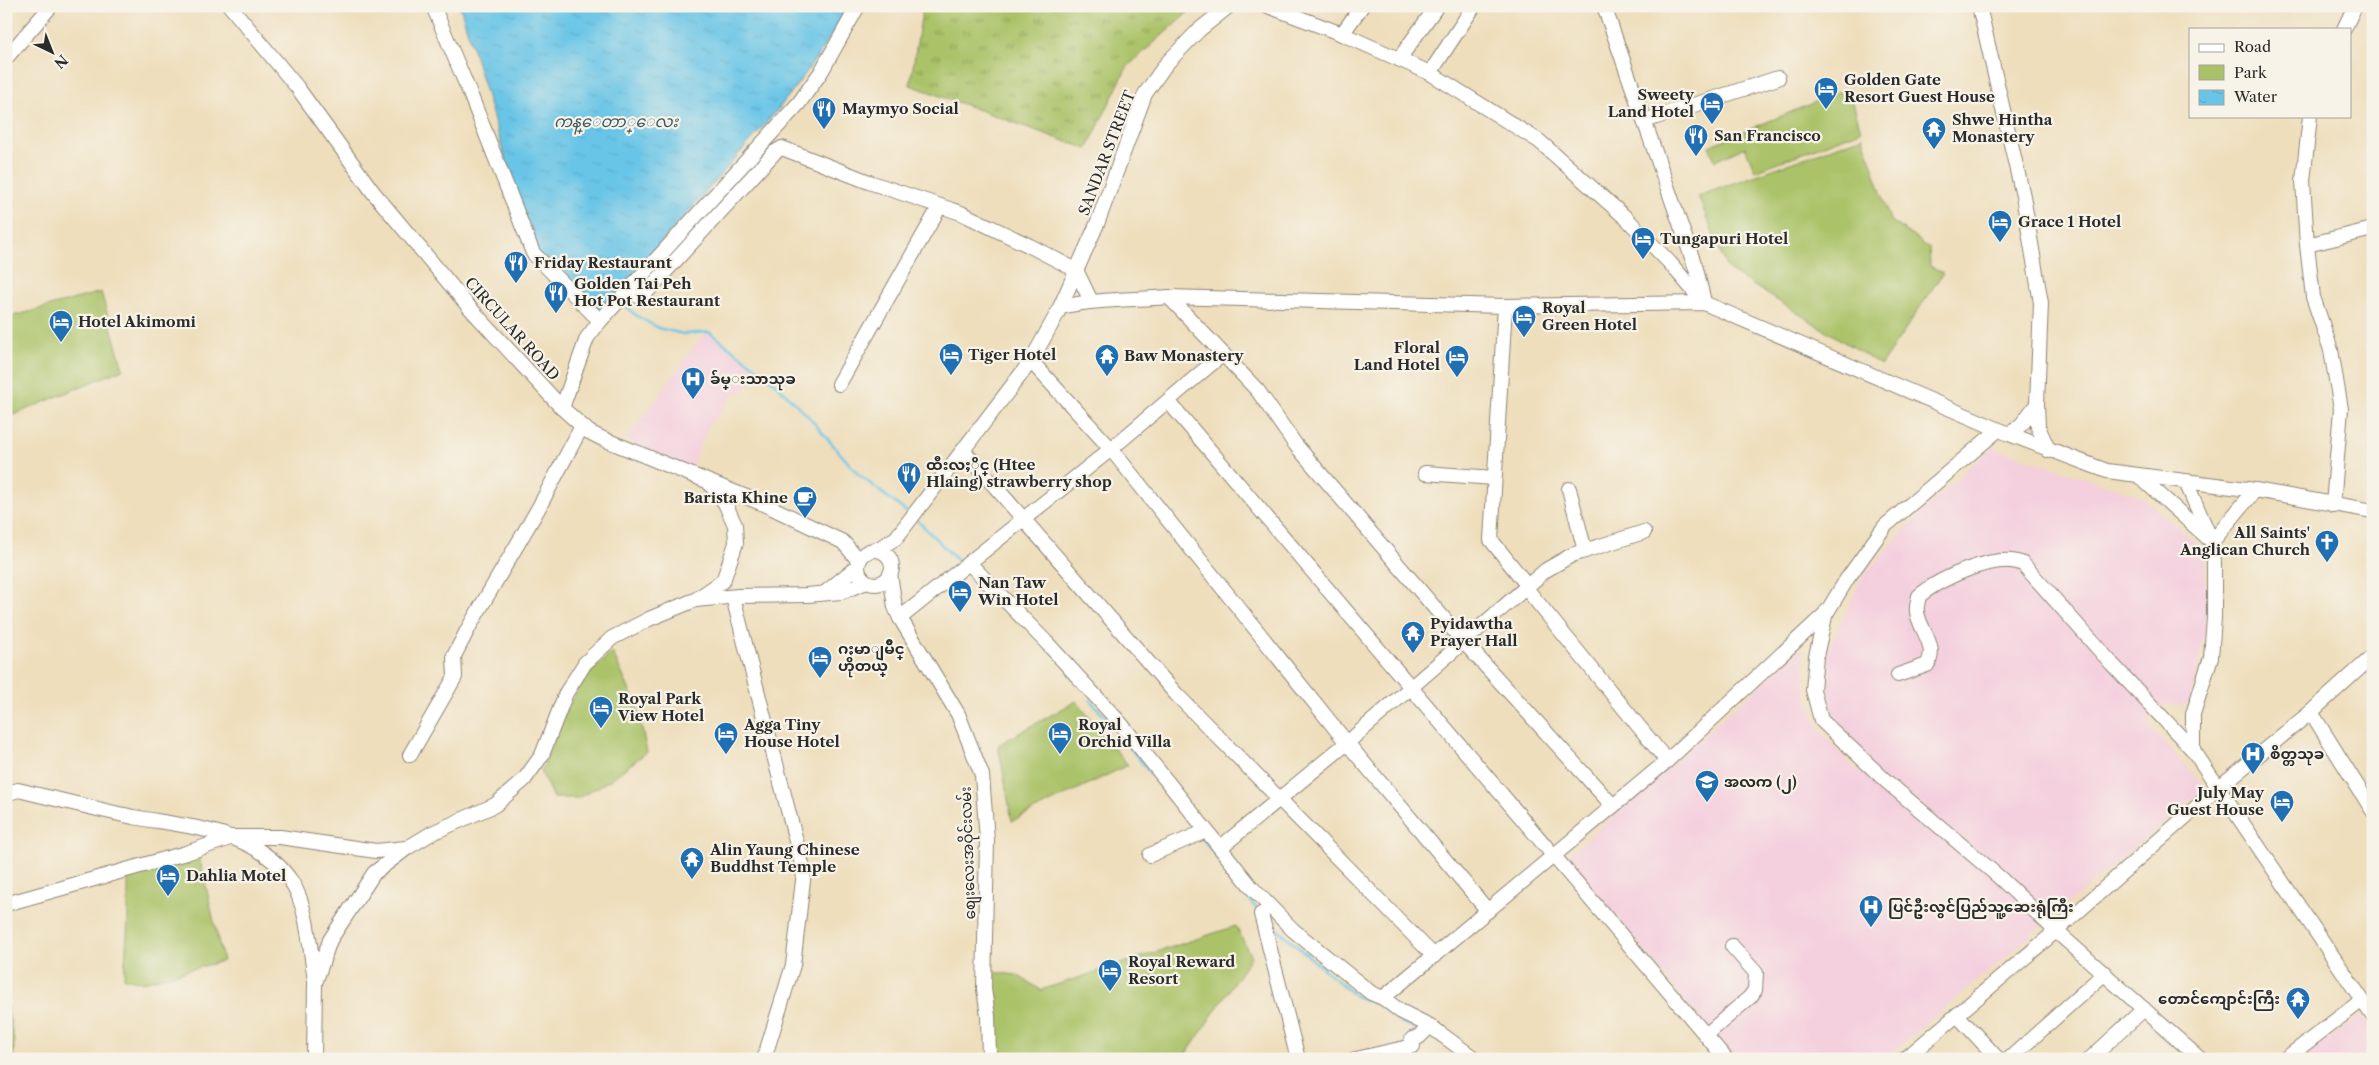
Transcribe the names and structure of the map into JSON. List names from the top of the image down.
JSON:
{
  "streets": {
    "street": ["SANDAR STREET", "CIRCULAR ROAD", "စျေးလေးအဝိုင်းလမ်း"]
  },
  "water": ["ကန္ေတာ္ေလး"],
  "places": {
    "hotel": [
      "Golden Gate Resort Guest House",
      "Sweety Land Hotel",
      "Grace 1 Hotel",
      "Tungapuri Hotel",
      "Royal Green Hotel",
      "Hotel Akimomi",
      "Tiger Hotel",
      "Floral Land Hotel",
      "Nan Taw Win Hotel",
      "ဂႏမာျမိဳင္ ဟိုတယ္",
      "Royal Park View Hotel",
      "Agga Tiny House Hotel",
      "Royal Orchid Villa",
      "July May Guest House",
      "Dahlia Motel",
      "Royal Reward Resort"
    ],
    "restaurant": [
      "Maymyo Social",
      "San Francisco",
      "Friday Restaurant",
      "Golden Tai Peh Hot Pot Restaurant",
      "ထီးလႈိုင္ (Htee Hlaing) strawberry shop"
    ],
    "temple": [
      "Shwe Hintha Monastery",
      "Baw Monastery",
      "Pyidawtha Prayer Hall",
      "Alin Yaung Chinese Buddhst Temple",
      "တောင်ကျောင်းကြီး"
    ],
    "hospital": ["ခ်မ္းသာသုခ", "စိတ္တသုခ", "ပြင်ဦးလွင်ပြည်သူ့ဆေးရုံကြီး"],
    "cafe": ["Barista Khine"],
    "church": ["All Saints' Anglican Church"],
    "school or university": ["အလက (၂)"]
  },
  "legend": ["Road", "Park", "Water"],
  "north": "bottom right"
}
